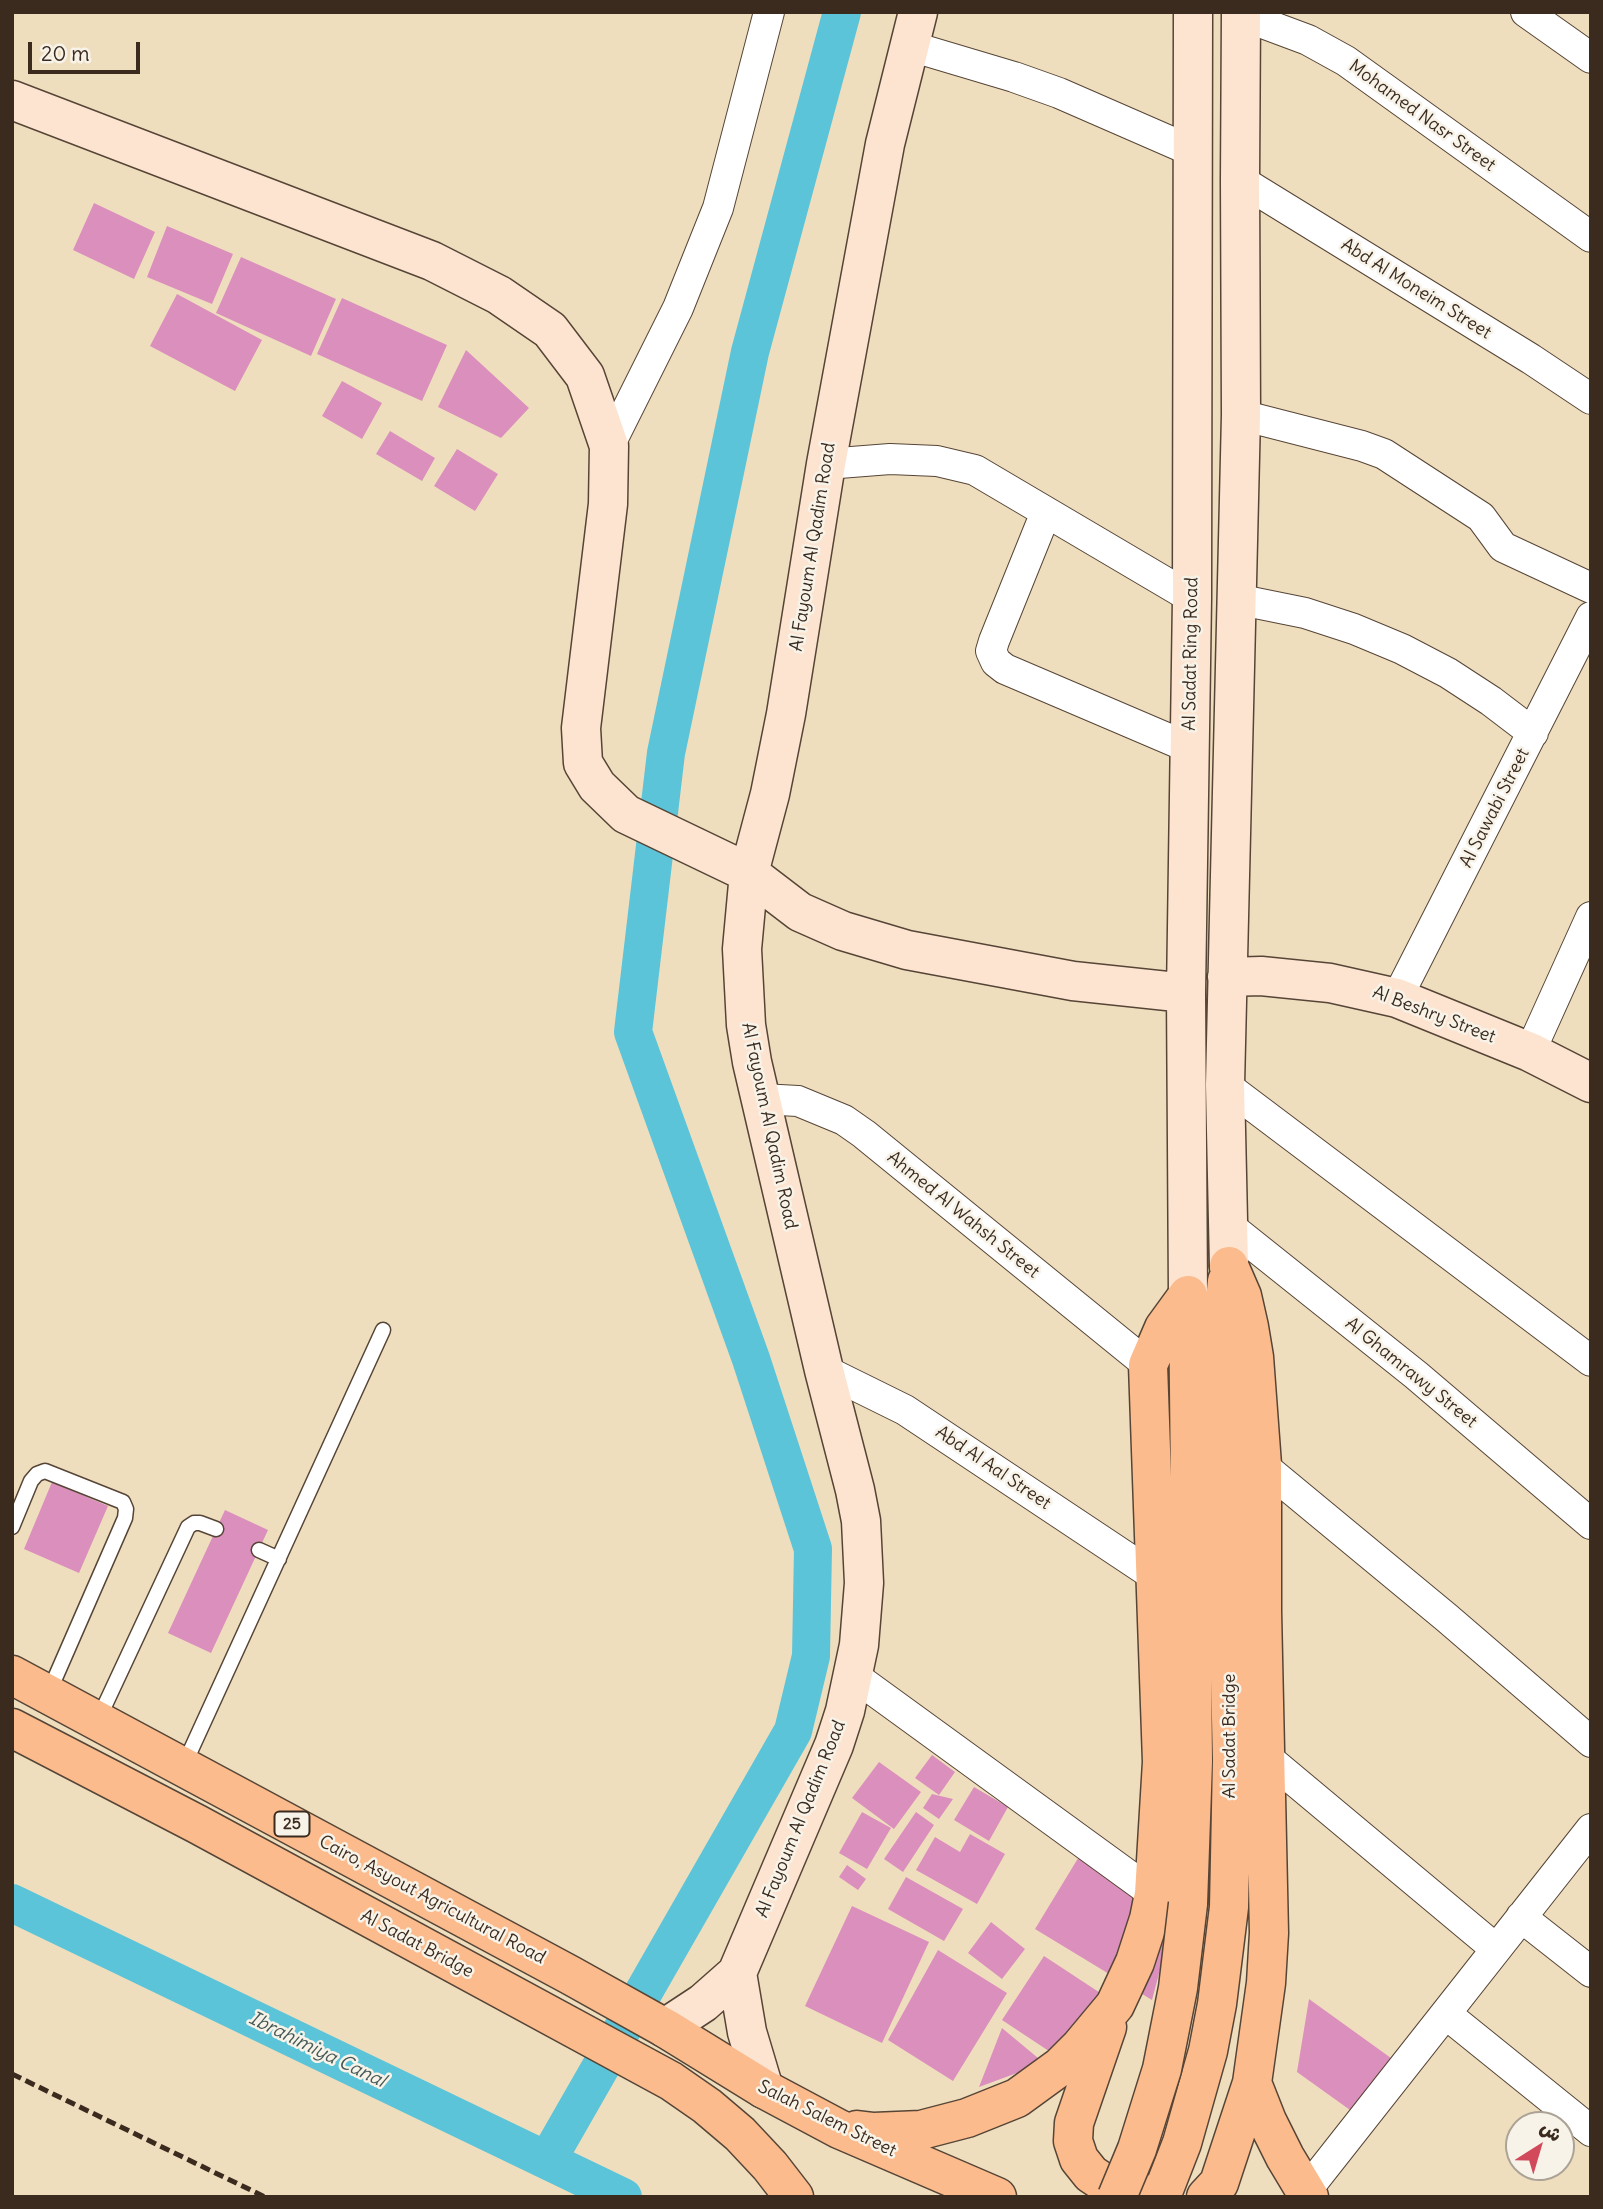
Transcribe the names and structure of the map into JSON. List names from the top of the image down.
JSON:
{
  "streets": {
    "highway": [
      "Al Sadat Bridge",
      "25",
      "Cairo, Asyout Agricultural Road",
      "Salah Salem Street"
    ],
    "main road": ["Al Fayoum Al Qadim Road", "Al Sadat Ring Road", "Al Beshry Street"],
    "street": [
      "Mohamed Nasr Street",
      "Abd Al Moneim Street",
      "Al Sawabi Street",
      "Ahmed Al Wahsh Street",
      "Al Ghamrawy Street",
      "Abd Al Aal Street"
    ]
  },
  "crossings": [
    ["Al Fayoum Al Qadim Road", "Ahmed Al Wahsh Street"],
    ["Al Fayoum Al Qadim Road", "Abd Al Aal Street"],
    ["Al Fayoum Al Qadim Road", "Cairo, Asyout Agricultural Road"],
    ["Al Fayoum Al Qadim Road", "Salah Salem Street"],
    ["Al Sadat Ring Road", "Al Sadat Bridge"],
    ["Al Sawabi Street", "Al Beshry Street"],
    ["Cairo, Asyout Agricultural Road", "Salah Salem Street"]
  ],
  "water": ["Ibrahimiya Canal"],
  "scale_bar": "20 m",
  "north": "top right"
}
